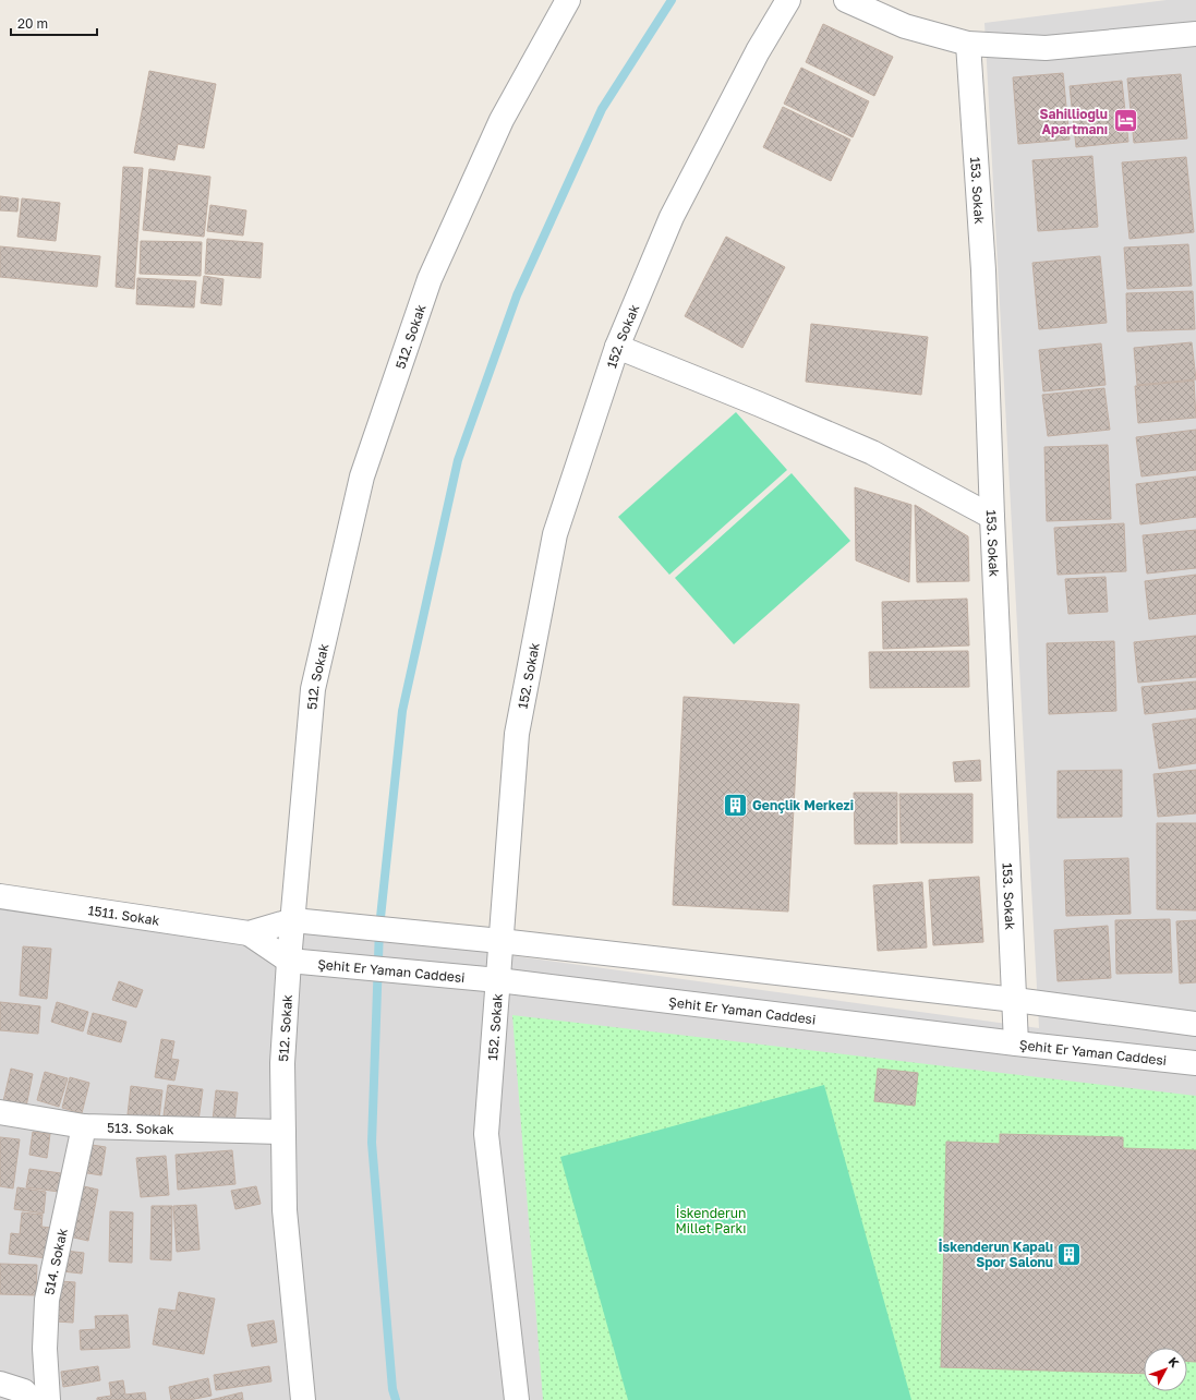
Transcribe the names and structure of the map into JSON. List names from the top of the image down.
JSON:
{
  "streets": {
    "street": [
      "153. Sokak",
      "152. Sokak",
      "512. Sokak",
      "1511. Sokak",
      "Şehit Er Yaman Caddesi",
      "513. Sokak",
      "514. Sokak"
    ]
  },
  "crossings": [
    ["153. Sokak", "Şehit Er Yaman Caddesi"],
    ["152. Sokak", "Şehit Er Yaman Caddesi"],
    ["512. Sokak", "1511. Sokak"],
    ["512. Sokak", "Şehit Er Yaman Caddesi"],
    ["512. Sokak", "513. Sokak"],
    ["1511. Sokak", "Şehit Er Yaman Caddesi"],
    ["513. Sokak", "514. Sokak"]
  ],
  "parks": ["İskenderun Millet Parkı"],
  "places": {
    "hotel": ["Sahillioglu Apartmanı"],
    "building": ["Gençlik Merkezi", "İskenderun Kapalı Spor Salonu"]
  },
  "scale_bar": "20 m",
  "north": "top right"
}
